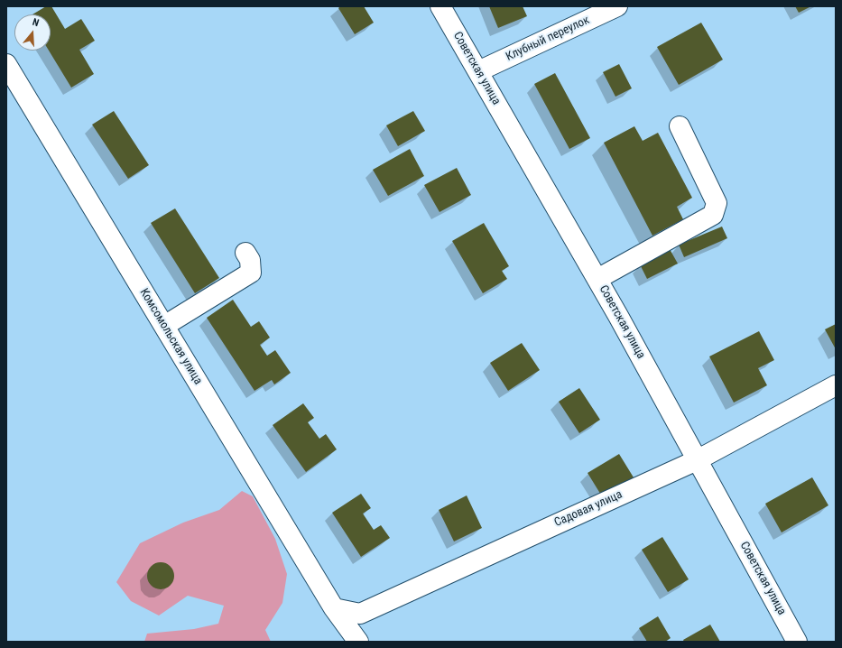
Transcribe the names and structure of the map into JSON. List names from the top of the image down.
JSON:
{
  "streets": {
    "street": [
      "Клубный переулок",
      "Советская улица",
      "Комсомольская улица",
      "Садовая улица"
    ]
  },
  "crossings": [
    ["Клубный переулок", "Советская улица"],
    ["Советская улица", "Садовая улица"],
    ["Комсомольская улица", "Садовая улица"]
  ],
  "north": "top"
}
